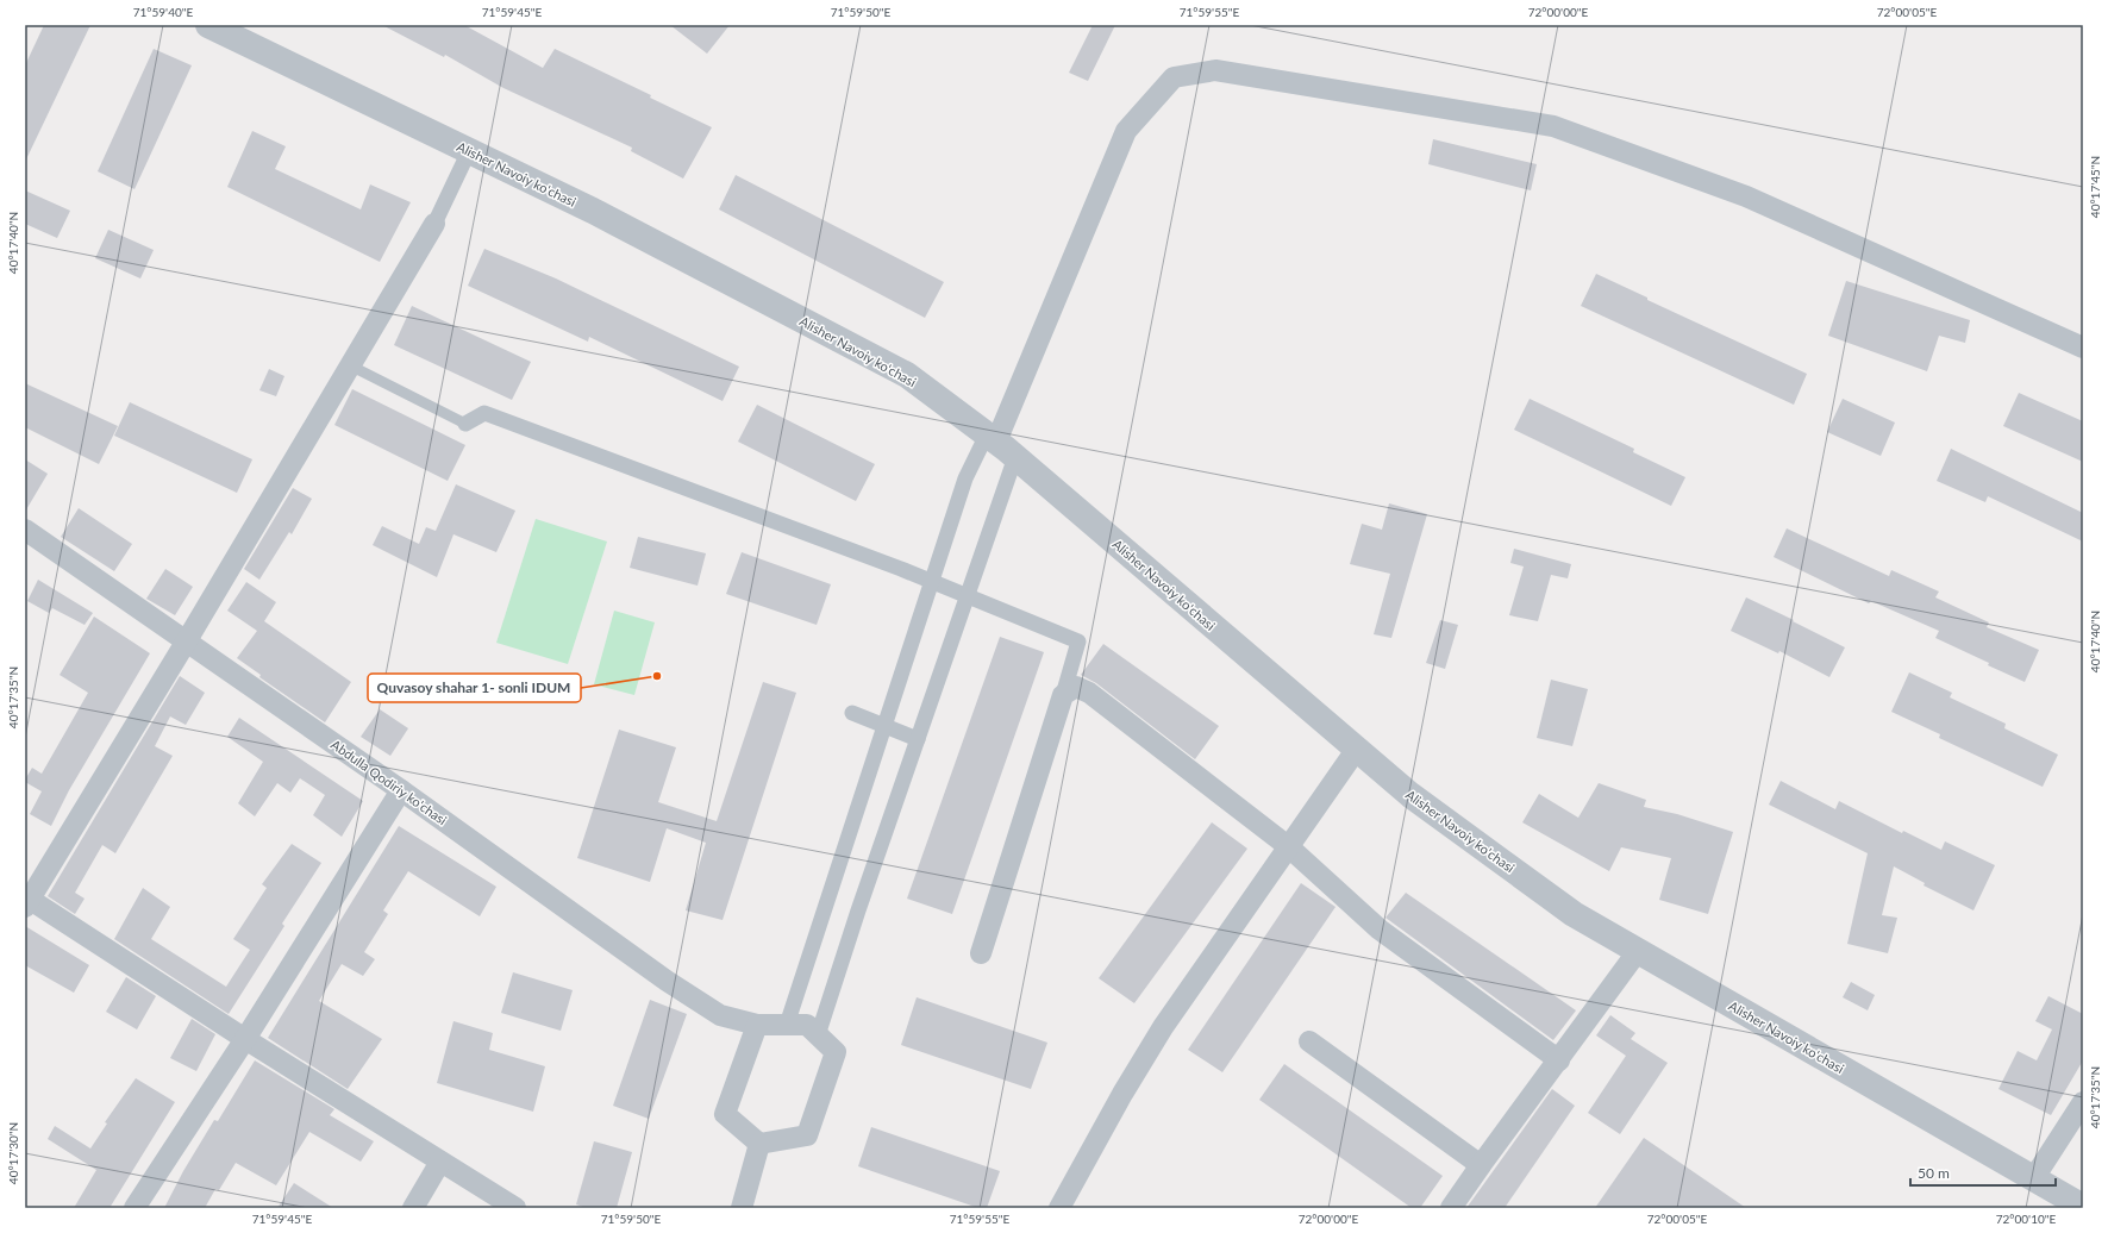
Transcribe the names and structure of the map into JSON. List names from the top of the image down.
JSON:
{
  "streets": {
    "street": ["Alisher Navoiy ko'chasi", "Abdulla Qodiriy ko'chasi"]
  },
  "places": ["Quvasoy shahar 1- sonli IDUM"],
  "scale_bar": "50 m",
  "coordinates": [
    "71°59'40\"E",
    "71°59'45\"E",
    "71°59'50\"E",
    "71°59'55\"E",
    "72°00'00\"E",
    "72°00'05\"E",
    "40°17'45\"N",
    "40°17'40\"N",
    "40°17'35\"N",
    "40°17'30\"N",
    "72°00'10\"E"
  ]
}
